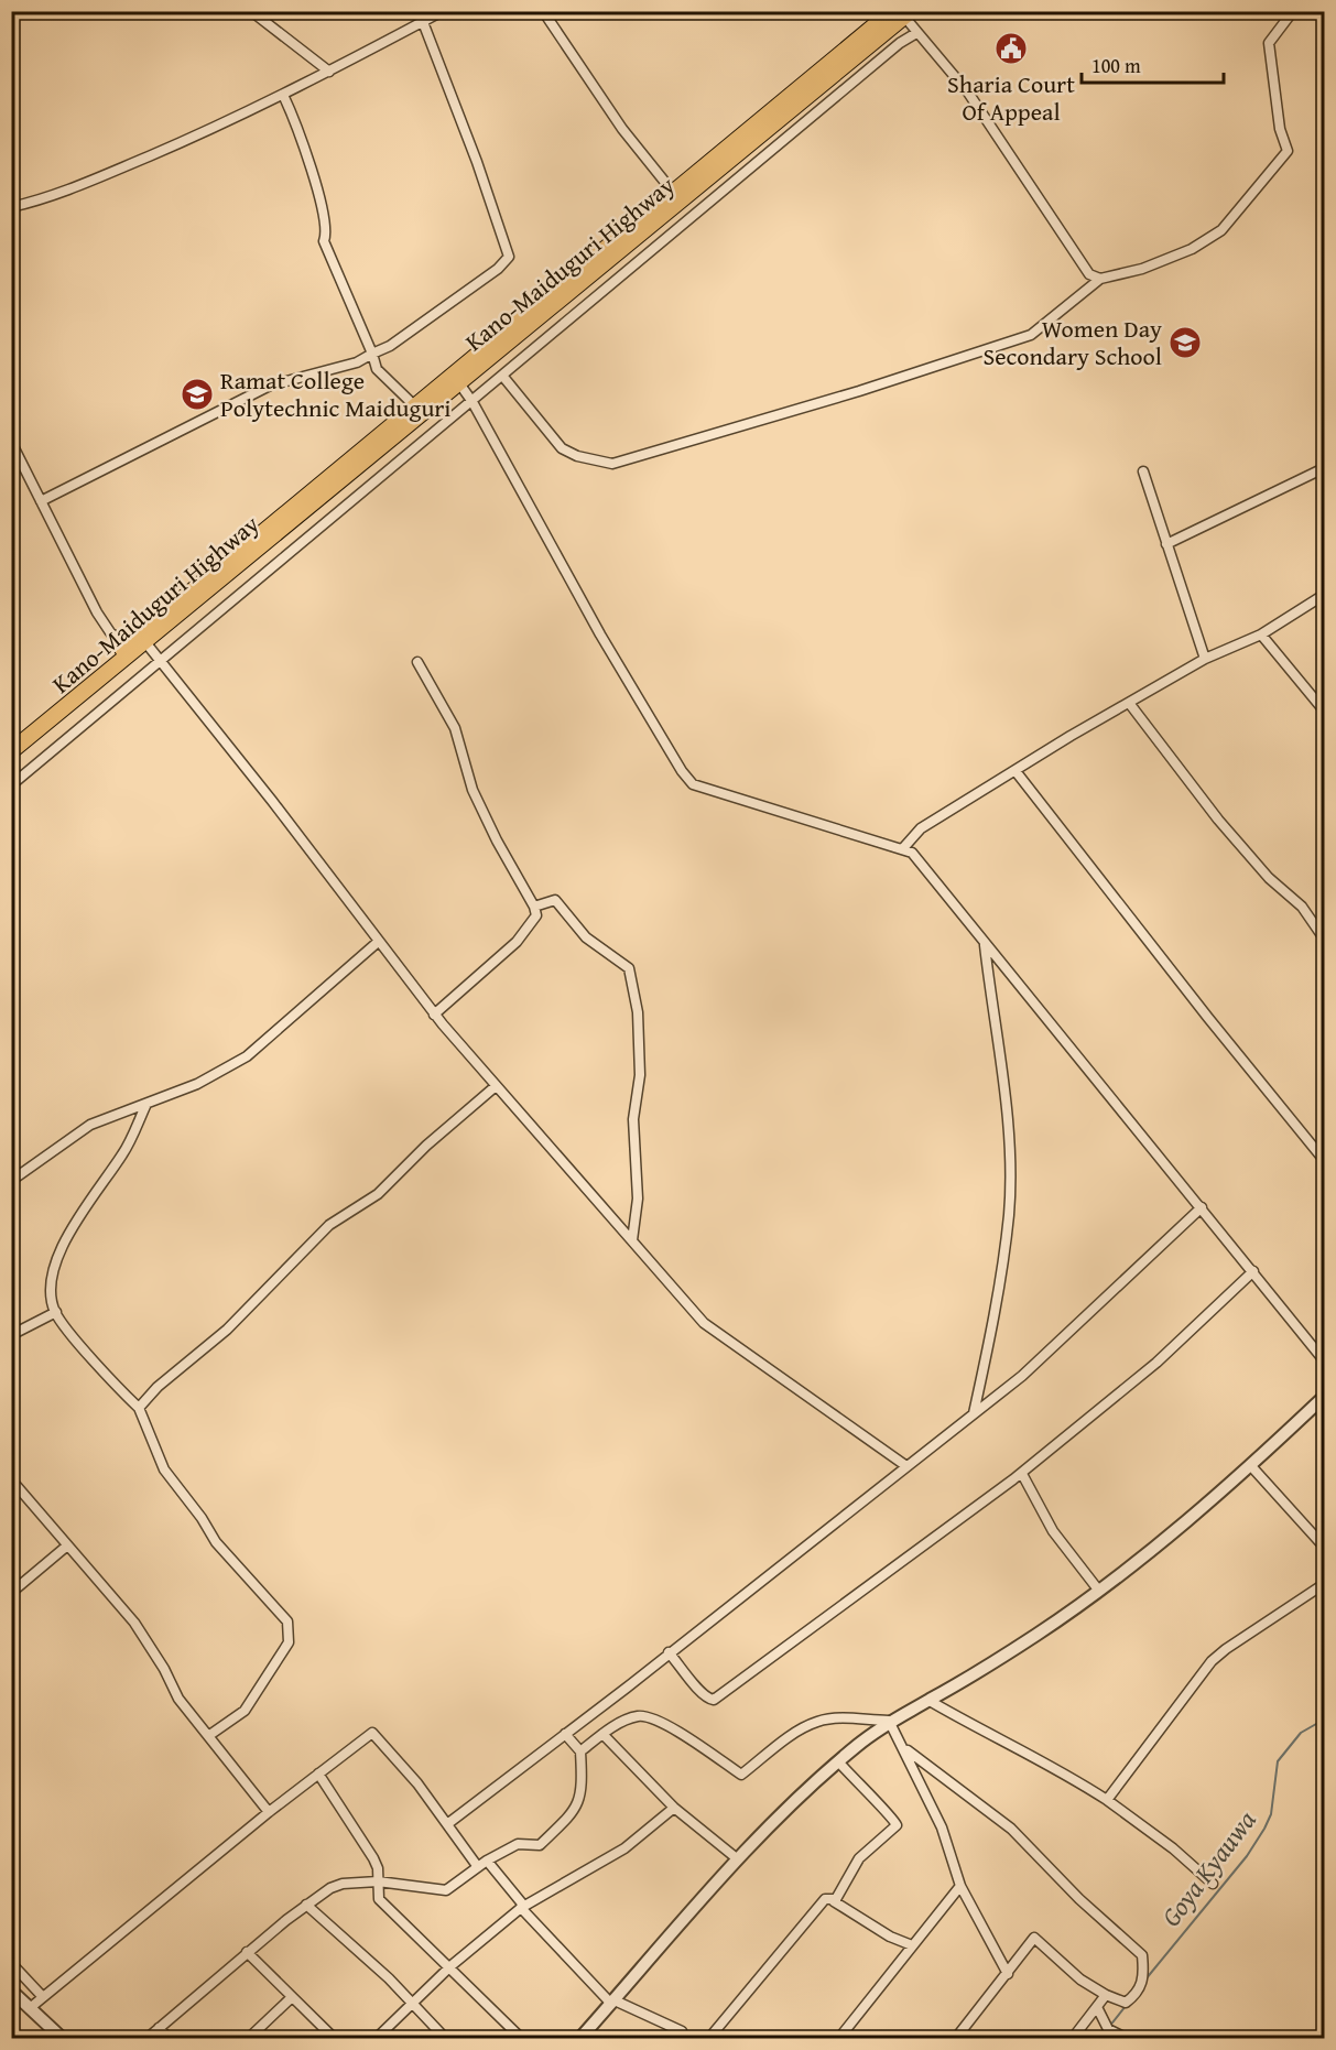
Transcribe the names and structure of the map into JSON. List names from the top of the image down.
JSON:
{
  "streets": {
    "highway": ["Kano-Maiduguri Highway"]
  },
  "water": ["Goya Kyauwa"],
  "places": {
    "public building": ["Sharia Court Of Appeal"],
    "school or university": ["Women Day Secondary School", "Ramat College Polytechnic Maiduguri"]
  },
  "scale_bar": "100 m"
}
